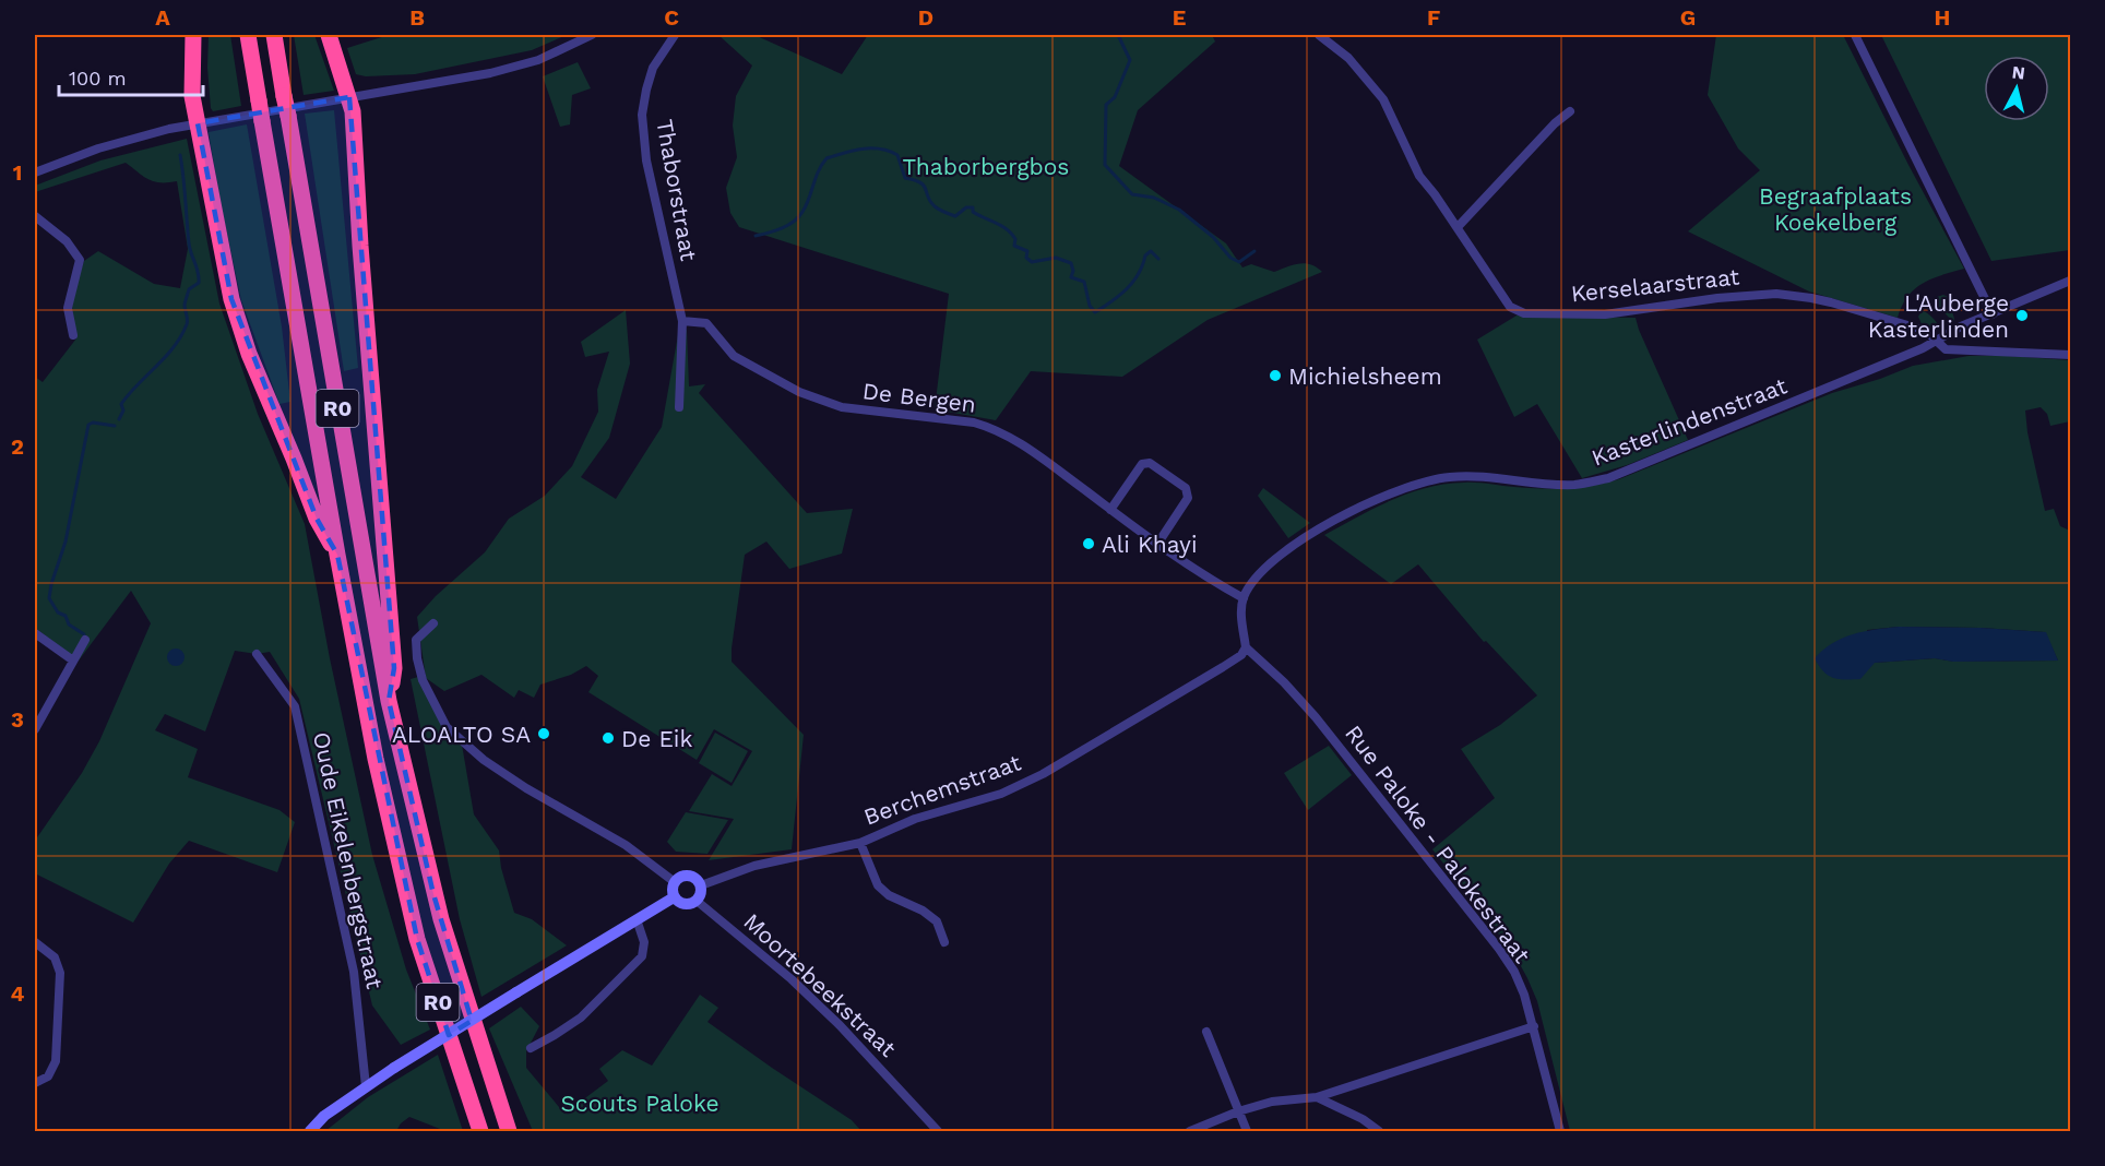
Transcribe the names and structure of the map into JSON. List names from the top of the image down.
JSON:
{
  "streets": {
    "highway": ["R0"],
    "street": [
      "Thaborstraat",
      "Kerselaarstraat",
      "De Bergen",
      "Kasterlindenstraat",
      "Berchemstraat",
      "Rue Paloke - Palokestraat",
      "Oude Eikelenbergstraat",
      "Moortebeekstraat"
    ]
  },
  "crossings": [
    ["Thaborstraat", "De Bergen"],
    ["Kerselaarstraat", "Kasterlindenstraat"],
    ["De Bergen", "Kasterlindenstraat"],
    ["Berchemstraat", "Rue Paloke - Palokestraat"],
    ["Berchemstraat", "Moortebeekstraat"]
  ],
  "parks": ["Thaborbergbos", "Begraafplaats Koekelberg", "Scouts Paloke"],
  "places": [
    "L'Auberge Kasterlinden",
    "Michielsheem",
    "Ali Khayi",
    "ALOALTO SA",
    "De Eik"
  ],
  "scale_bar": "100 m",
  "north": "top",
  "grid": {
    "columns": [
      "A",
      "B",
      "C",
      "D",
      "E",
      "F",
      "G",
      "H"
    ],
    "rows": [
      "1",
      "2",
      "3",
      "4"
    ]
  }
}
